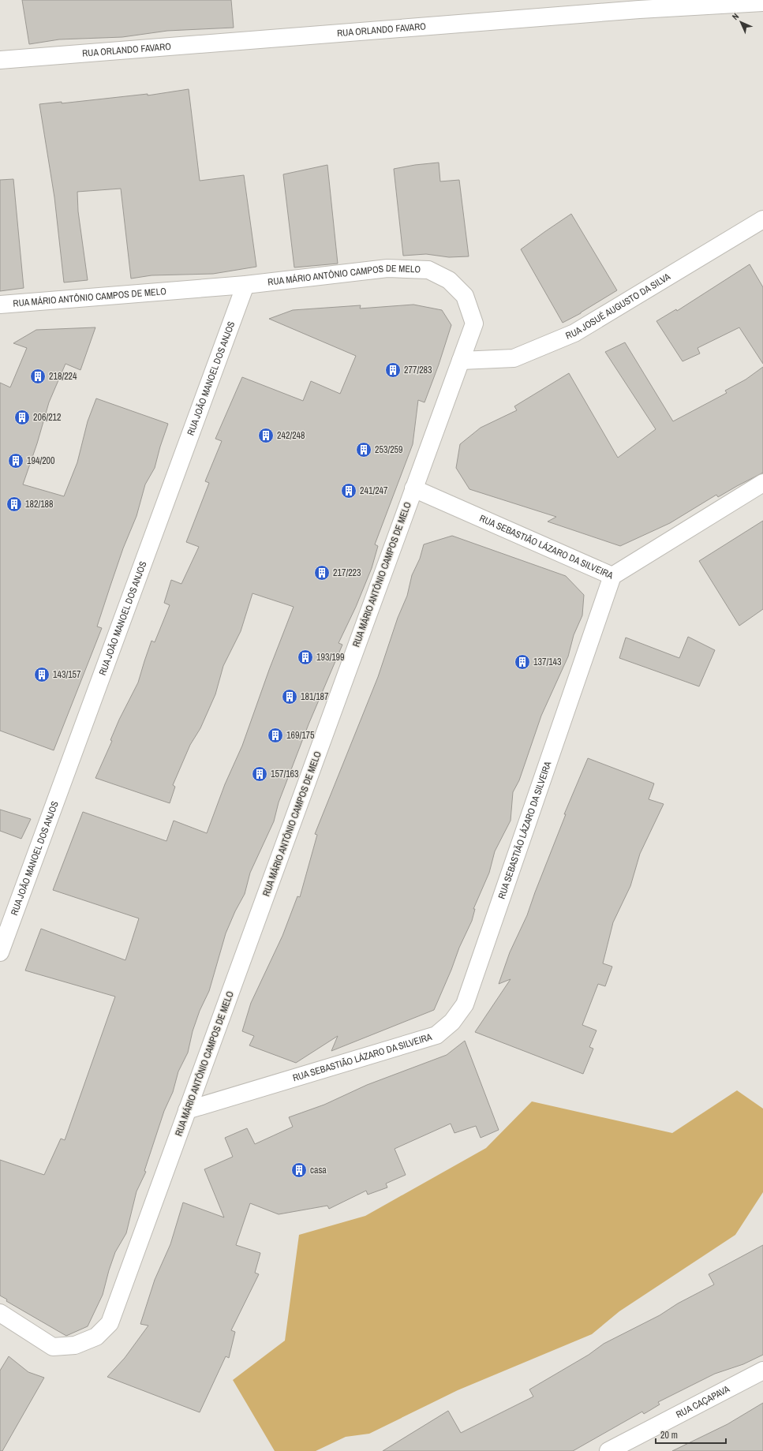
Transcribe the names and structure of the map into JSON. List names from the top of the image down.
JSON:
{
  "streets": {
    "street": [
      "RUA ORLANDO FAVARO",
      "RUA MÁRIO ANTÔNIO CAMPOS DE MELO",
      "RUA JOSUÉ AUGUSTO DA SILVA",
      "RUA JOÃO MANOEL DOS ANJOS",
      "RUA SEBASTIÃO LÁZARO DA SILVEIRA",
      "RUA CAÇAPAVA"
    ]
  },
  "crossings": [
    ["RUA MÁRIO ANTÔNIO CAMPOS DE MELO", "RUA JOSUÉ AUGUSTO DA SILVA"],
    ["RUA MÁRIO ANTÔNIO CAMPOS DE MELO", "RUA JOÃO MANOEL DOS ANJOS"],
    ["RUA MÁRIO ANTÔNIO CAMPOS DE MELO", "RUA SEBASTIÃO LÁZARO DA SILVEIRA"]
  ],
  "places": {
    "building": [
      "277/283",
      "218/224",
      "206/212",
      "242/248",
      "253/259",
      "194/200",
      "241/247",
      "182/188",
      "217/223",
      "193/199",
      "137/143",
      "143/157",
      "181/187",
      "169/175",
      "157/163",
      "casa"
    ]
  },
  "scale_bar": "20 m",
  "north": "top left"
}
